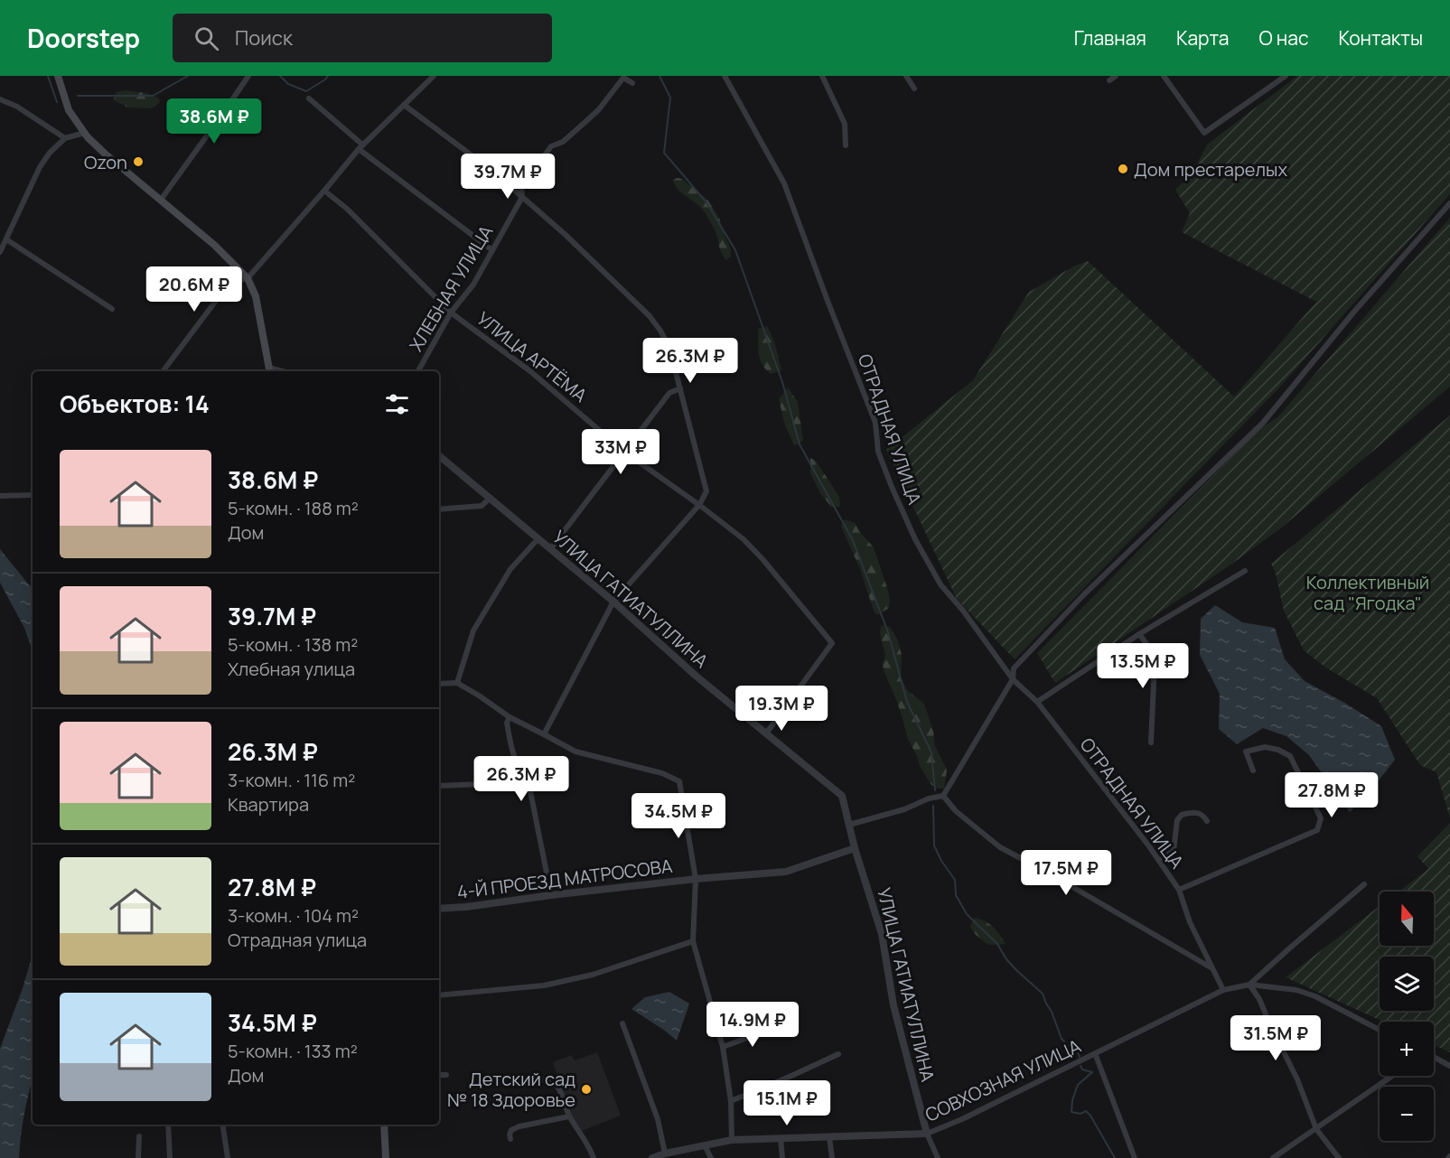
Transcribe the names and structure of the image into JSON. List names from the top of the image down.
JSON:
{
  "streets": {
    "street": [
      "ХЛЕБНАЯ УЛИЦА",
      "УЛИЦА АРТЁМА",
      "ОТРАДНАЯ УЛИЦА",
      "УЛИЦА ГАТИАТУЛЛИНА",
      "4-Й ПРОЕЗД МАТРОСОВА",
      "СОВХОЗНАЯ УЛИЦА"
    ]
  },
  "crossings": [
    ["ХЛЕБНАЯ УЛИЦА", "УЛИЦА АРТЁМА"],
    ["УЛИЦА АРТЁМА", "УЛИЦА ГАТИАТУЛЛИНА"],
    ["ОТРАДНАЯ УЛИЦА", "СОВХОЗНАЯ УЛИЦА"],
    ["УЛИЦА ГАТИАТУЛЛИНА", "4-Й ПРОЕЗД МАТРОСОВА"],
    ["УЛИЦА ГАТИАТУЛЛИНА", "СОВХОЗНАЯ УЛИЦА"],
    ["4-Й ПРОЕЗД МАТРОСОВА", "СОВХОЗНАЯ УЛИЦА"]
  ],
  "parks": ["Коллективный сад \"Ягодка\""],
  "places": ["Ozon", "Дом престарелых", "Детский сад № 18 Здоровье"],
  "north": "top",
  "page": {
    "header": "Doorstep",
    "search": "Поиск",
    "nav": [
      "Главная",
      "Карта",
      "О нас",
      "Контакты"
    ],
    "price": [
      "38.6M ₽",
      "39.7M ₽",
      "20.6M ₽",
      "26.3M ₽",
      "33M ₽",
      "13.5M ₽",
      "19.3M ₽",
      "26.3M ₽",
      "27.8M ₽",
      "34.5M ₽",
      "17.5M ₽",
      "14.9M ₽",
      "31.5M ₽",
      "15.1M ₽"
    ],
    "heading": "Объектов: 14",
    "list": [
      {
        "name": "38.6M ₽",
        "note": "5-комн. · 188 m² · Дом"
      },
      {
        "name": "39.7M ₽",
        "note": "5-комн. · 138 m² · Хлебная улица"
      },
      {
        "name": "26.3M ₽",
        "note": "3-комн. · 116 m² · Квартира"
      },
      {
        "name": "27.8M ₽",
        "note": "3-комн. · 104 m² · Отрадная улица"
      },
      {
        "name": "34.5M ₽",
        "note": "5-комн. · 133 m² · Дом"
      }
    ],
    "map_buttons": ["+", "−"]
  }
}
